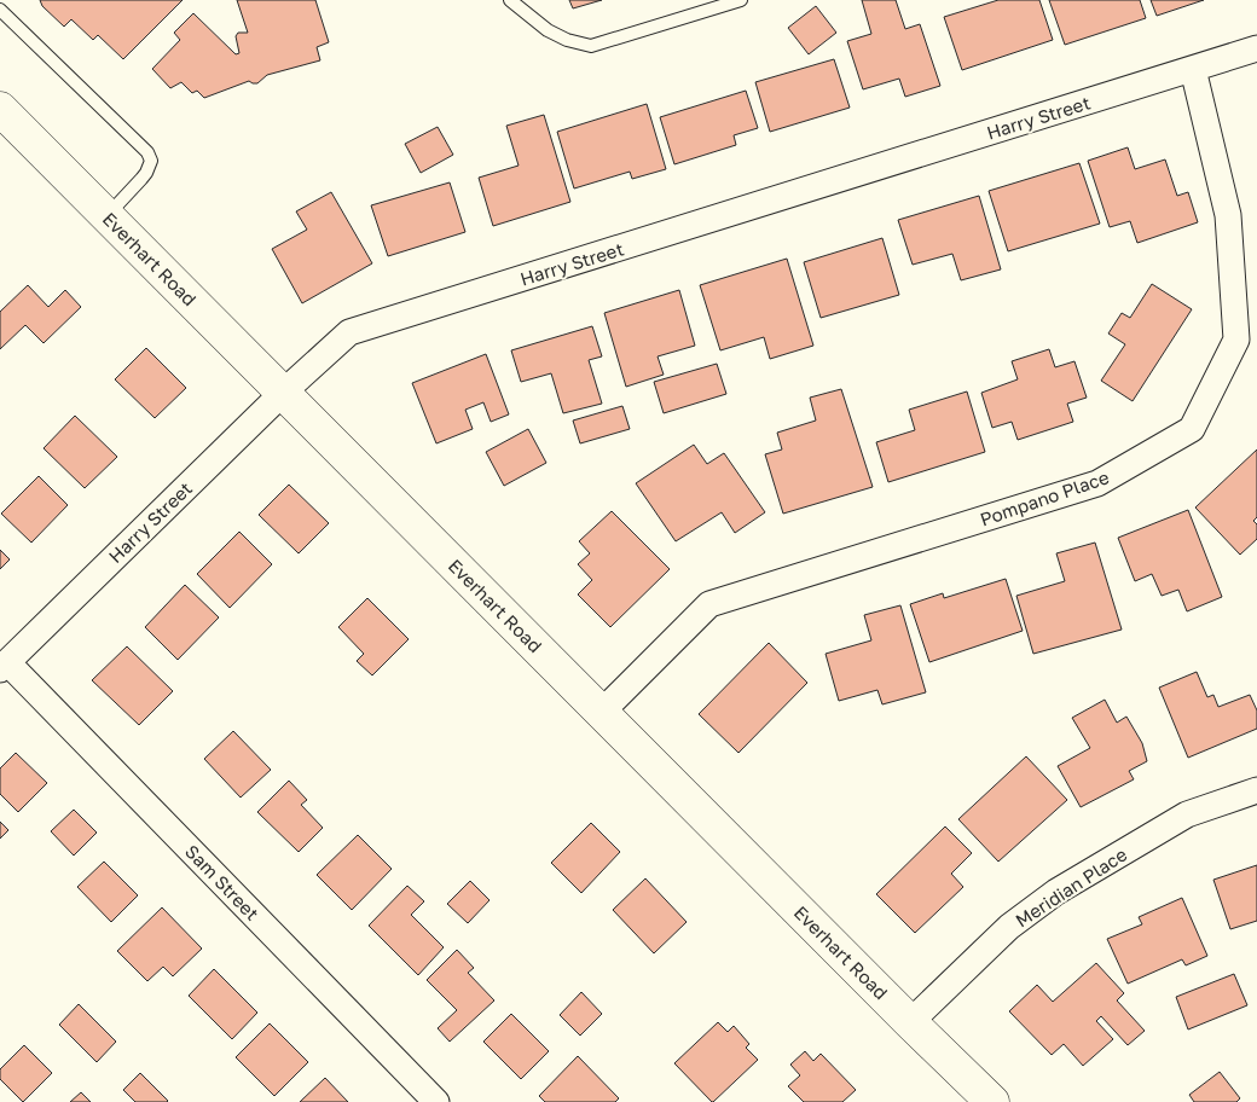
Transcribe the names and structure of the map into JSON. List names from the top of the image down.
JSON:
{
  "streets": {
    "main road": ["Everhart Road"],
    "street": [
      "Harry Street",
      "Pompano Place",
      "Sam Street",
      "Meridian Place"
    ]
  },
  "crossings": [
    ["Harry Street", "Everhart Road"],
    ["Harry Street", "Pompano Place"],
    ["Harry Street", "Sam Street"],
    ["Everhart Road", "Pompano Place"],
    ["Everhart Road", "Meridian Place"]
  ]
}
